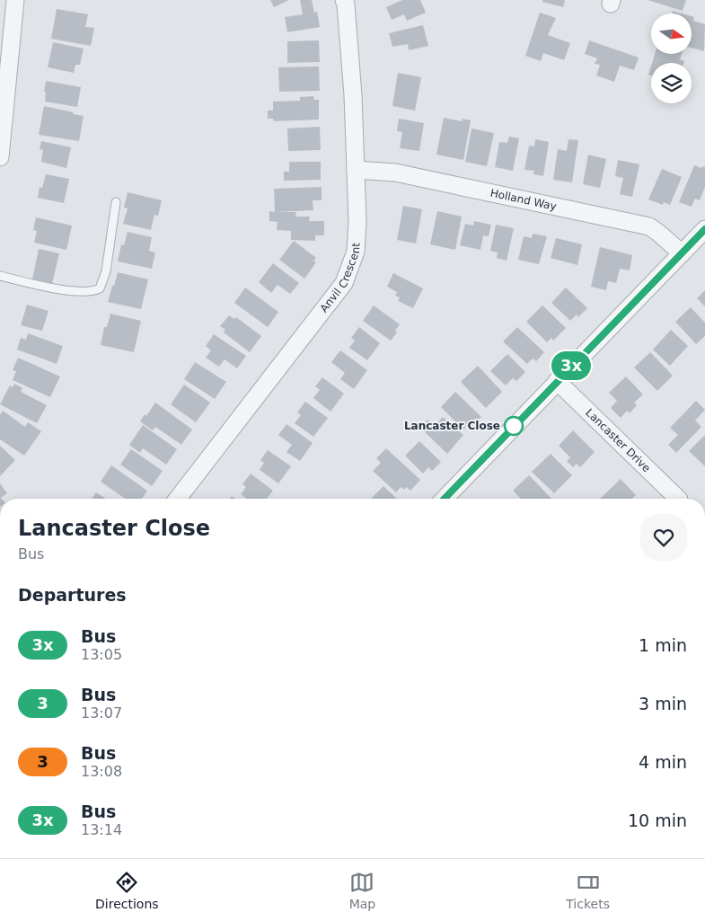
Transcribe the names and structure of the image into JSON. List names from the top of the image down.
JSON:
{
  "streets": {
    "street": ["Holland Way", "Anvil Crescent", "Lancaster Drive"]
  },
  "crossings": [
    ["Holland Way", "Anvil Crescent"]
  ],
  "places": ["Lancaster Close"],
  "lines": ["bus line 3x"],
  "north": "right",
  "page": {
    "on_map": "3x",
    "heading": [
      ["Lancaster Close", "Bus"],
      "Departures"
    ],
    "list": [
      {
        "mark": "3x",
        "name": "Bus",
        "note": "13:05",
        "value": "1 min"
      },
      {
        "mark": "3",
        "name": "Bus",
        "note": "13:07",
        "value": "3 min"
      },
      {
        "mark": "3",
        "name": "Bus",
        "note": "13:08",
        "value": "4 min"
      },
      {
        "mark": "3x",
        "name": "Bus",
        "note": "13:14",
        "value": "10 min"
      }
    ],
    "tabs": ["Directions", "Map", "Tickets"]
  }
}
